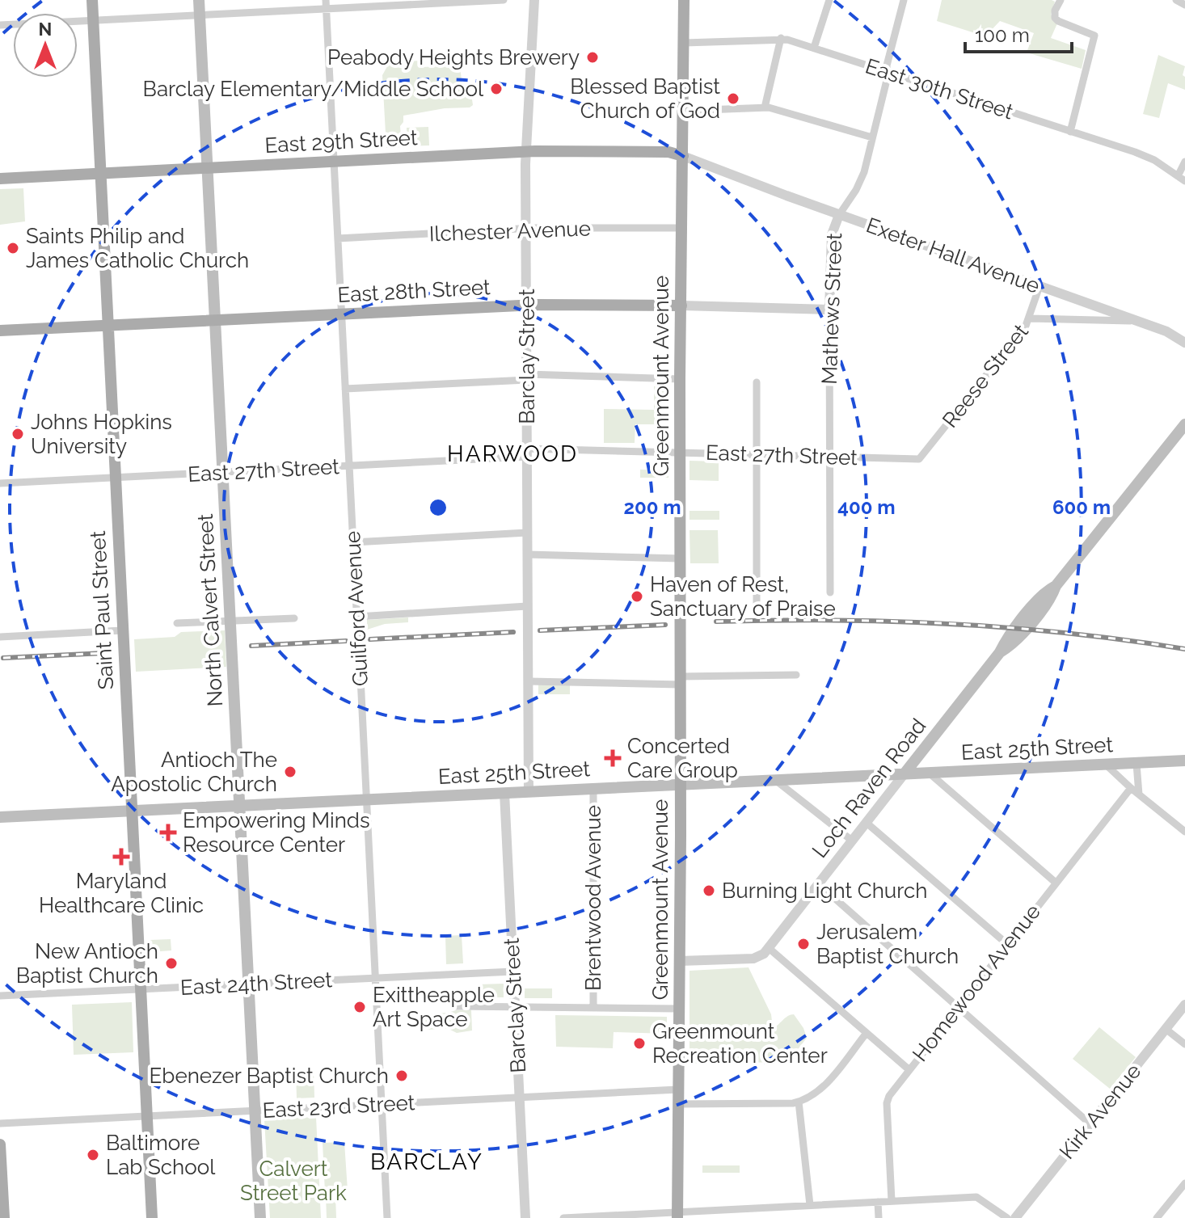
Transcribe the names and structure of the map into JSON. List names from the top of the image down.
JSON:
{
  "streets": {
    "main road": [
      "East 29th Street",
      "East 28th Street",
      "Greenmount Avenue",
      "Saint Paul Street",
      "North Calvert Street",
      "East 25th Street",
      "Loch Raven Road"
    ],
    "street": [
      "East 30th Street",
      "Ilchester Avenue",
      "Exeter Hall Avenue",
      "Mathews Street",
      "Barclay Street",
      "Reese Street",
      "East 27th Street",
      "Guilford Avenue",
      "Brentwood Avenue",
      "Homewood Avenue",
      "East 24th Street",
      "East 23rd Street",
      "Kirk Avenue"
    ]
  },
  "crossings": [
    ["East 30th Street", "Mathews Street"],
    ["East 30th Street", "Greenmount Avenue"],
    ["East 29th Street", "Exeter Hall Avenue"],
    ["East 29th Street", "Barclay Street"],
    ["East 29th Street", "Greenmount Avenue"],
    ["East 29th Street", "Guilford Avenue"],
    ["East 29th Street", "Saint Paul Street"],
    ["East 29th Street", "North Calvert Street"],
    ["Ilchester Avenue", "Barclay Street"],
    ["Ilchester Avenue", "Greenmount Avenue"],
    ["Ilchester Avenue", "Guilford Avenue"],
    ["Exeter Hall Avenue", "Mathews Street"],
    ["Exeter Hall Avenue", "Greenmount Avenue"],
    ["Exeter Hall Avenue", "Reese Street"],
    ["East 28th Street", "Mathews Street"],
    ["East 28th Street", "Barclay Street"],
    ["East 28th Street", "Greenmount Avenue"],
    ["East 28th Street", "Guilford Avenue"],
    ["East 28th Street", "Saint Paul Street"],
    ["East 28th Street", "North Calvert Street"],
    ["Mathews Street", "East 27th Street"],
    ["Barclay Street", "East 27th Street"],
    ["Barclay Street", "East 25th Street"],
    ["Barclay Street", "East 24th Street"],
    ["Barclay Street", "East 23rd Street"],
    ["Greenmount Avenue", "East 27th Street"],
    ["Greenmount Avenue", "East 25th Street"],
    ["Greenmount Avenue", "East 23rd Street"],
    ["Reese Street", "East 27th Street"],
    ["East 27th Street", "Guilford Avenue"],
    ["East 27th Street", "Saint Paul Street"],
    ["East 27th Street", "North Calvert Street"],
    ["Guilford Avenue", "East 25th Street"],
    ["Guilford Avenue", "East 24th Street"],
    ["Guilford Avenue", "East 23rd Street"],
    ["Saint Paul Street", "East 25th Street"],
    ["Saint Paul Street", "East 24th Street"],
    ["Saint Paul Street", "East 23rd Street"],
    ["North Calvert Street", "East 25th Street"],
    ["North Calvert Street", "East 24th Street"],
    ["North Calvert Street", "East 23rd Street"],
    ["East 25th Street", "Loch Raven Road"],
    ["East 25th Street", "Brentwood Avenue"]
  ],
  "districts": ["HARWOOD", "BARCLAY"],
  "parks": ["Calvert Street Park"],
  "places": {
    "other": [
      "Peabody Heights Brewery",
      "Barclay Elementary/Middle School",
      "Blessed Baptist Church of God",
      "Saints Philip and James Catholic Church",
      "Johns Hopkins University",
      "Haven of Rest, Sanctuary of Praise",
      "Antioch The Apostolic Church",
      "Burning Light Church",
      "Jerusalem Baptist Church",
      "New Antioch Baptist Church",
      "Exittheapple Art Space",
      "Greenmount Recreation Center",
      "Ebenezer Baptist Church",
      "Baltimore Lab School"
    ],
    "health": ["Concerted Care Group", "Empowering Minds Resource Center", "Maryland Healthcare Clinic"]
  },
  "scale_bar": "100 m",
  "north": "top",
  "rings": ["200 m", "400 m", "600 m"]
}
